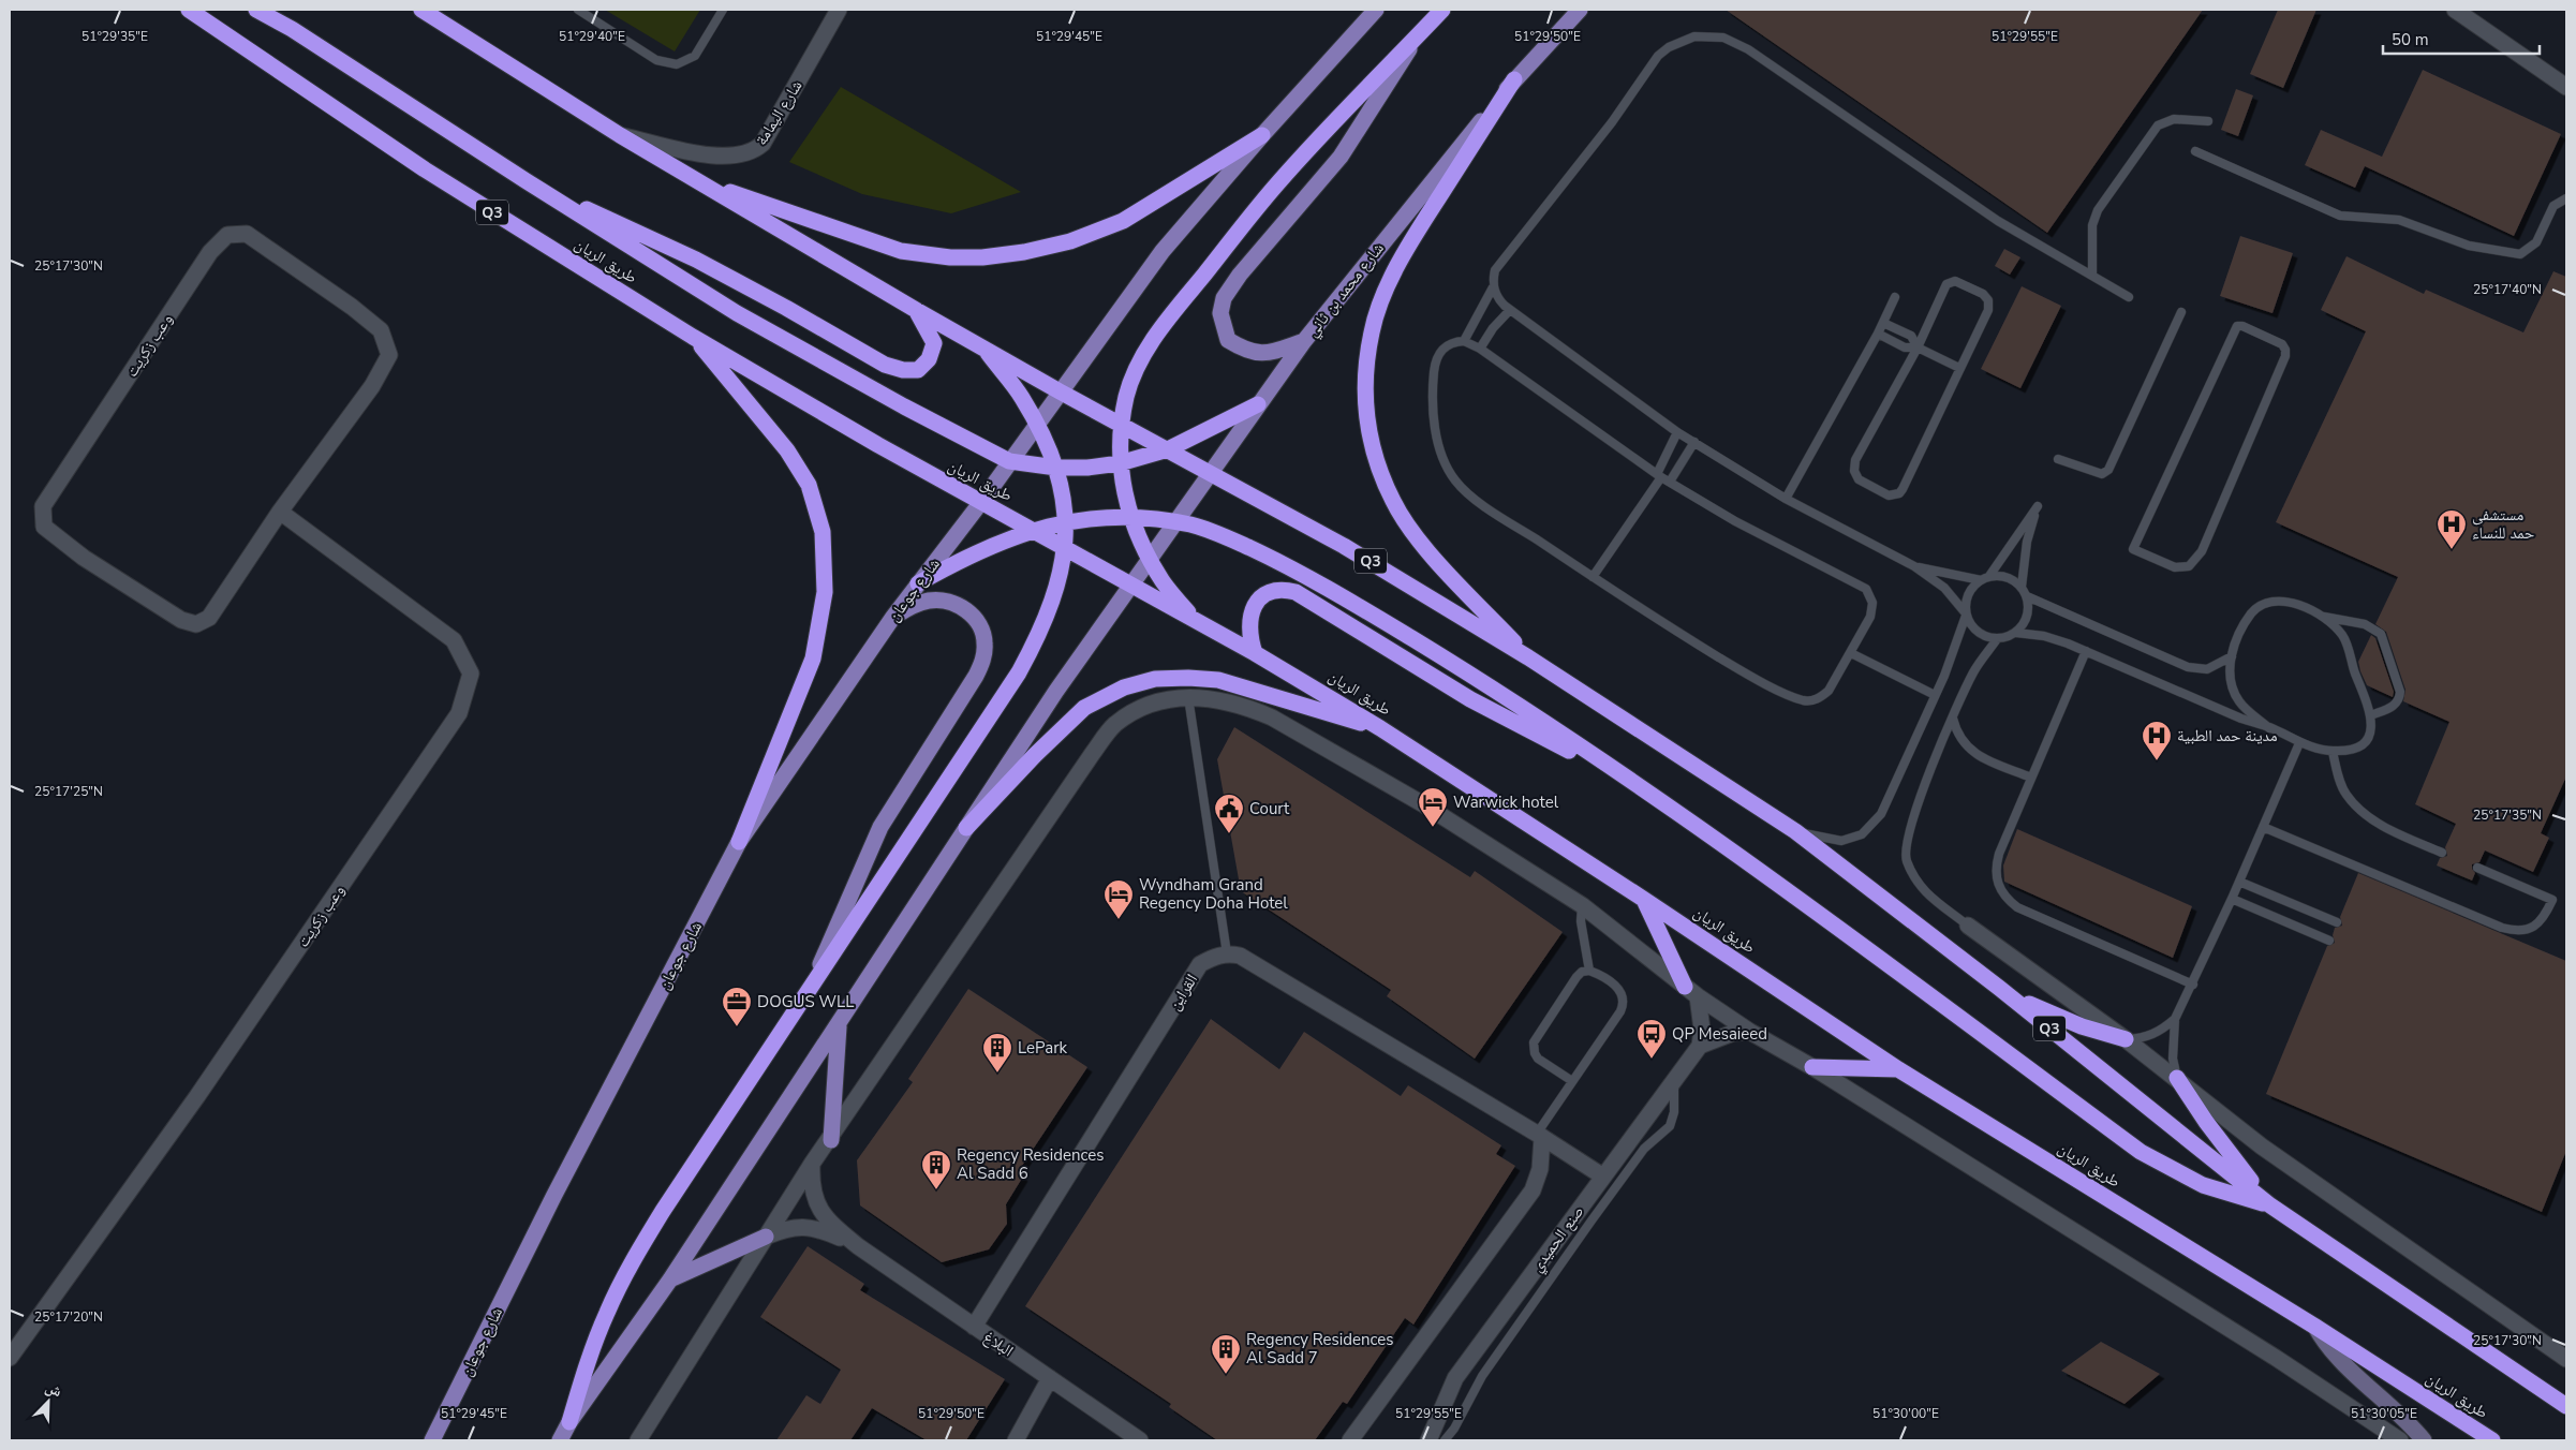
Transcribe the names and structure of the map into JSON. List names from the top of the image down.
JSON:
{
  "streets": {
    "highway": ["Q3", "طريق الريان"],
    "main road": ["شارع محمد بن ثاني", "شارع جوعان"],
    "street": [
      "شارع اليمامة",
      "وعب زكريت",
      "القراين",
      "صنع الحميدي",
      "البلاغ"
    ]
  },
  "crossings": [
    ["شارع اليمامة", "Q3"],
    ["Q3", "شارع محمد بن ثاني"],
    ["طريق الريان", "شارع محمد بن ثاني"],
    ["طريق الريان", "شارع جوعان"],
    ["القراين", "البلاغ"]
  ],
  "places": {
    "hospital": ["مستشفى حمد للنساء", "مدينة حمد الطبية"],
    "hotel": ["Warwick hotel", "Wyndham Grand Regency Doha Hotel"],
    "public building": ["Court"],
    "office": ["DOGUS WLL"],
    "bus stop": ["QP Mesaieed"],
    "building": ["LePark", "Regency Residences Al Sadd 6", "Regency Residences Al Sadd 7"]
  },
  "scale_bar": "50 m",
  "north": "top right",
  "coordinates": [
    "51°29'35\"E",
    "51°29'40\"E",
    "51°29'45\"E",
    "51°29'50\"E",
    "51°29'55\"E",
    "25°17'30\"N",
    "25°17'40\"N",
    "25°17'25\"N",
    "25°17'35\"N",
    "25°17'20\"N",
    "51°30'00\"E",
    "51°30'05\"E"
  ]
}
